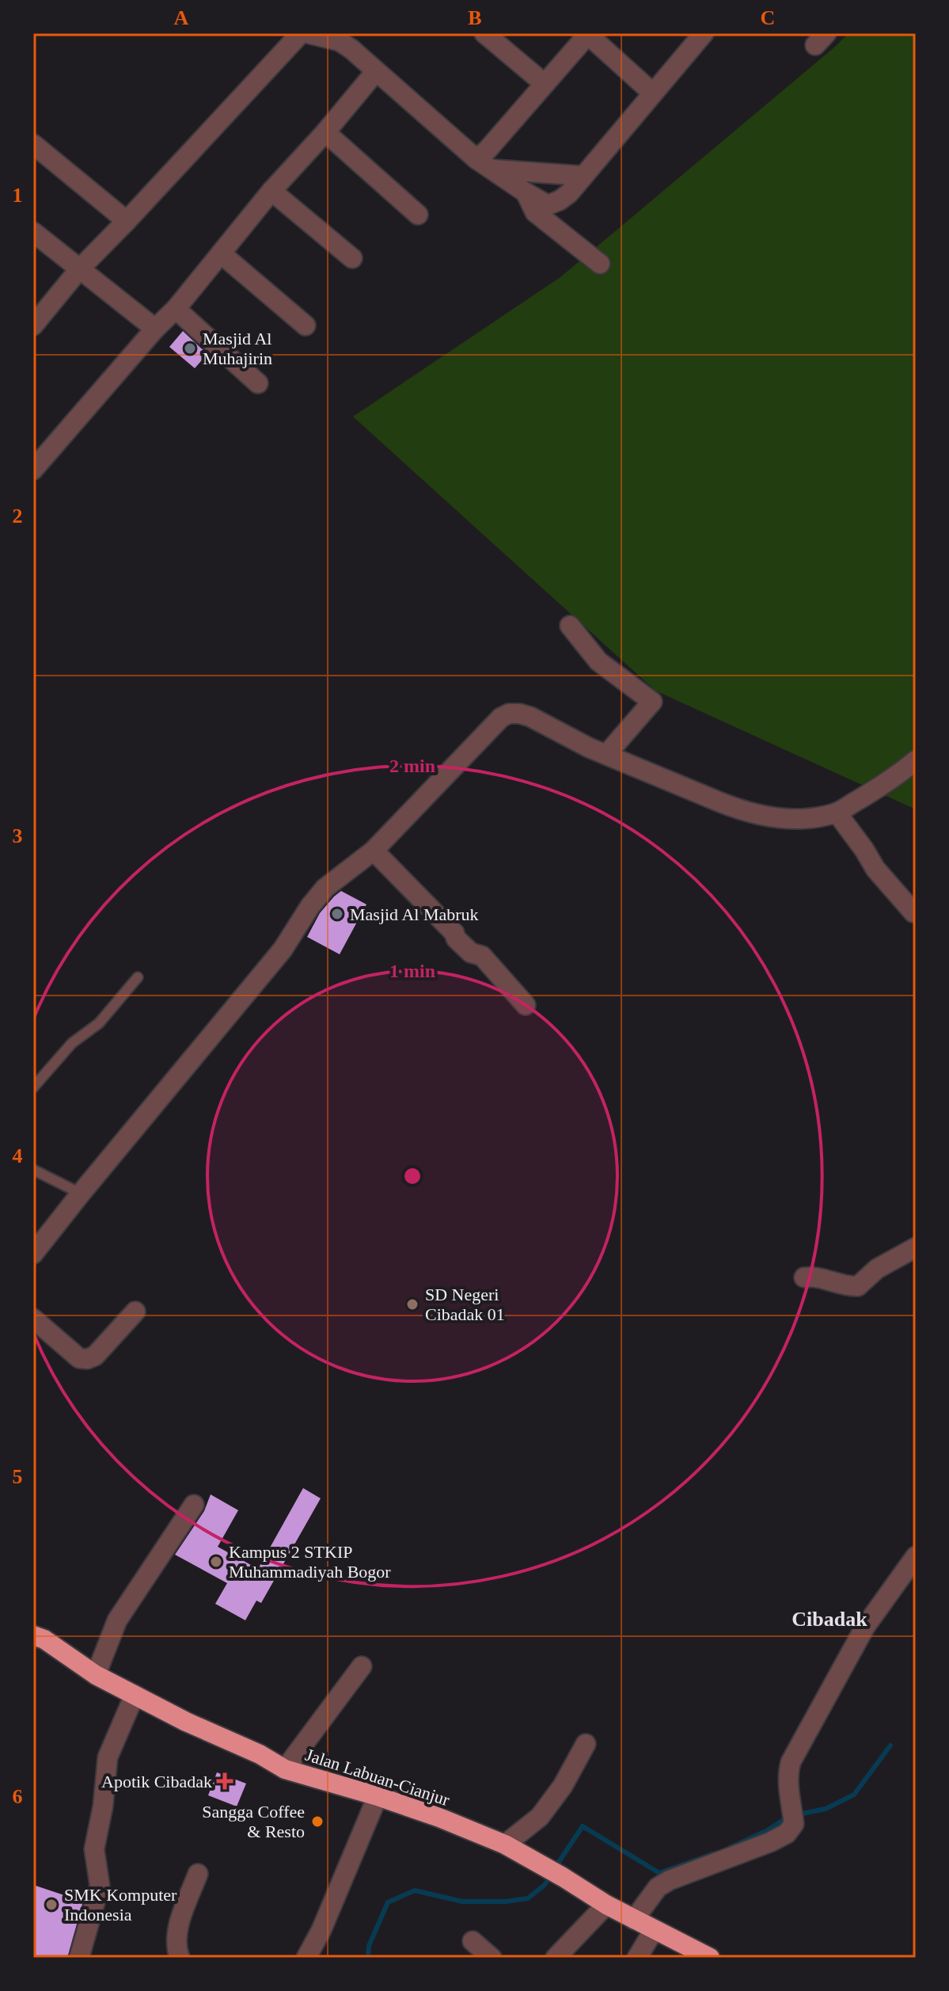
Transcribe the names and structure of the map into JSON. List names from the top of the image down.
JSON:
{
  "streets": {
    "highway": ["Jalan Labuan-Cianjur"]
  },
  "districts": ["Cibadak"],
  "places": {
    "other": [
      "Masjid Al Muhajirin",
      "Masjid Al Mabruk",
      "SD Negeri Cibadak 01",
      "Kampus 2 STKIP Muhammadiyah Bogor",
      "Sangga Coffee & Resto",
      "SMK Komputer Indonesia"
    ],
    "health": ["Apotik Cibadak"]
  },
  "grid": {
    "columns": ["A", "B", "C"],
    "rows": [
      "1",
      "2",
      "3",
      "4",
      "5",
      "6"
    ]
  },
  "rings": ["2 min", "1 min"]
}
